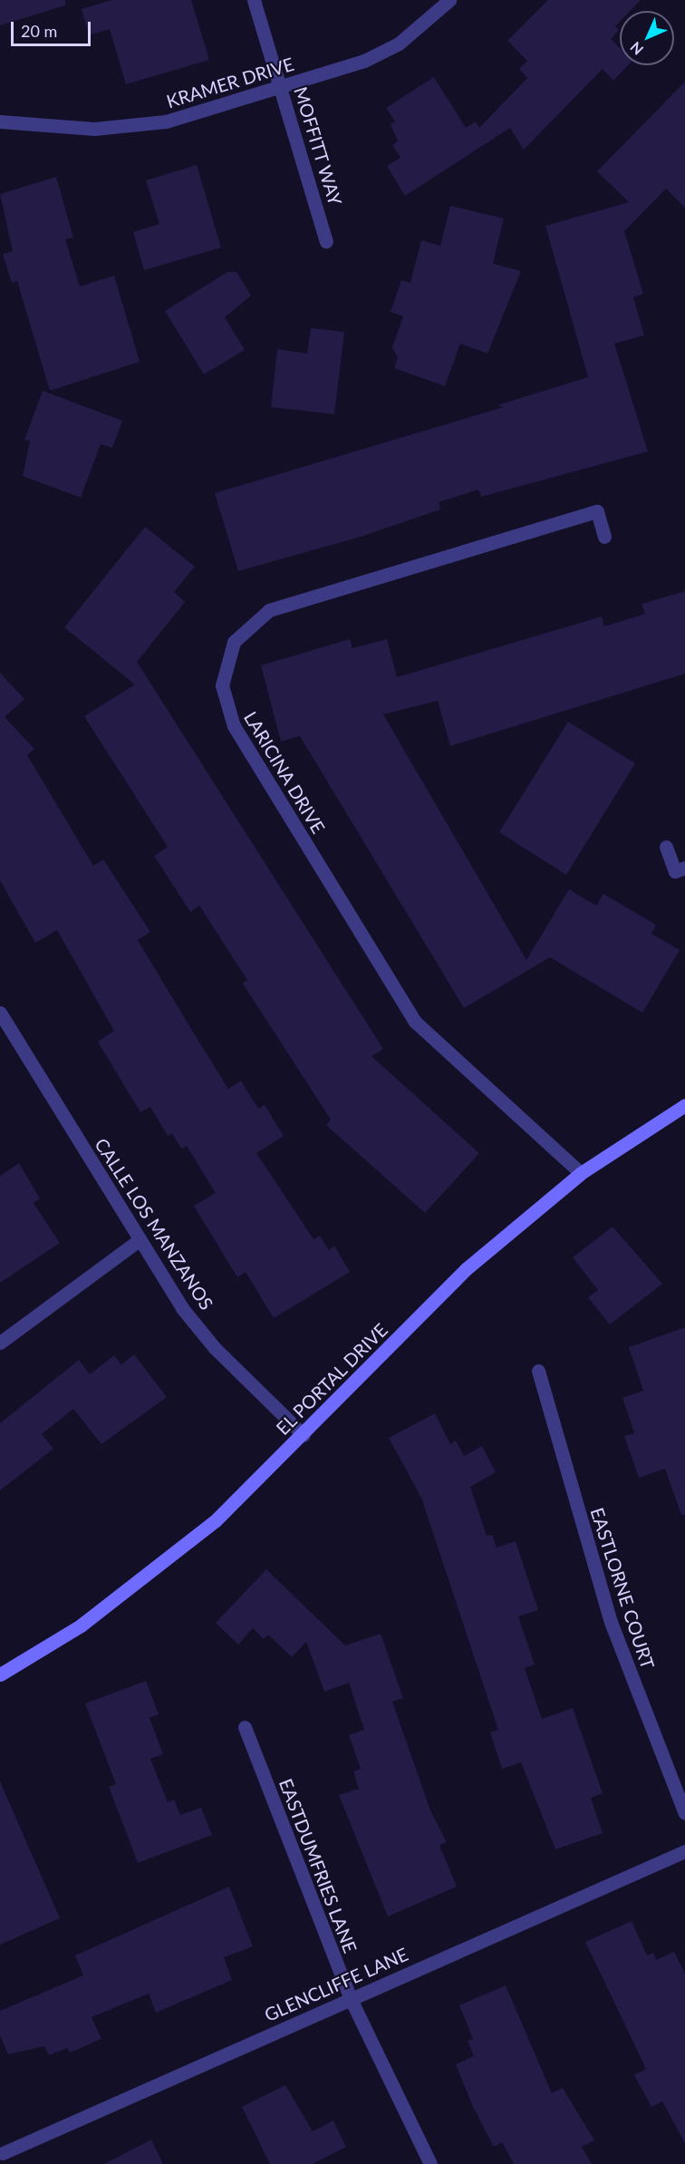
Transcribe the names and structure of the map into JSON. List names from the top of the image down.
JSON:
{
  "streets": {
    "street": [
      "KRAMER DRIVE",
      "MOFFITT WAY",
      "LARICINA DRIVE",
      "CALLE LOS MANZANOS",
      "EL PORTAL DRIVE",
      "EASTLORNE COURT",
      "EASTDUMFRIES LANE",
      "GLENCLIFFE LANE"
    ]
  },
  "crossings": [
    ["KRAMER DRIVE", "MOFFITT WAY"],
    ["LARICINA DRIVE", "EL PORTAL DRIVE"],
    ["CALLE LOS MANZANOS", "EL PORTAL DRIVE"],
    ["EASTDUMFRIES LANE", "GLENCLIFFE LANE"]
  ],
  "scale_bar": "20 m",
  "north": "bottom left"
}
